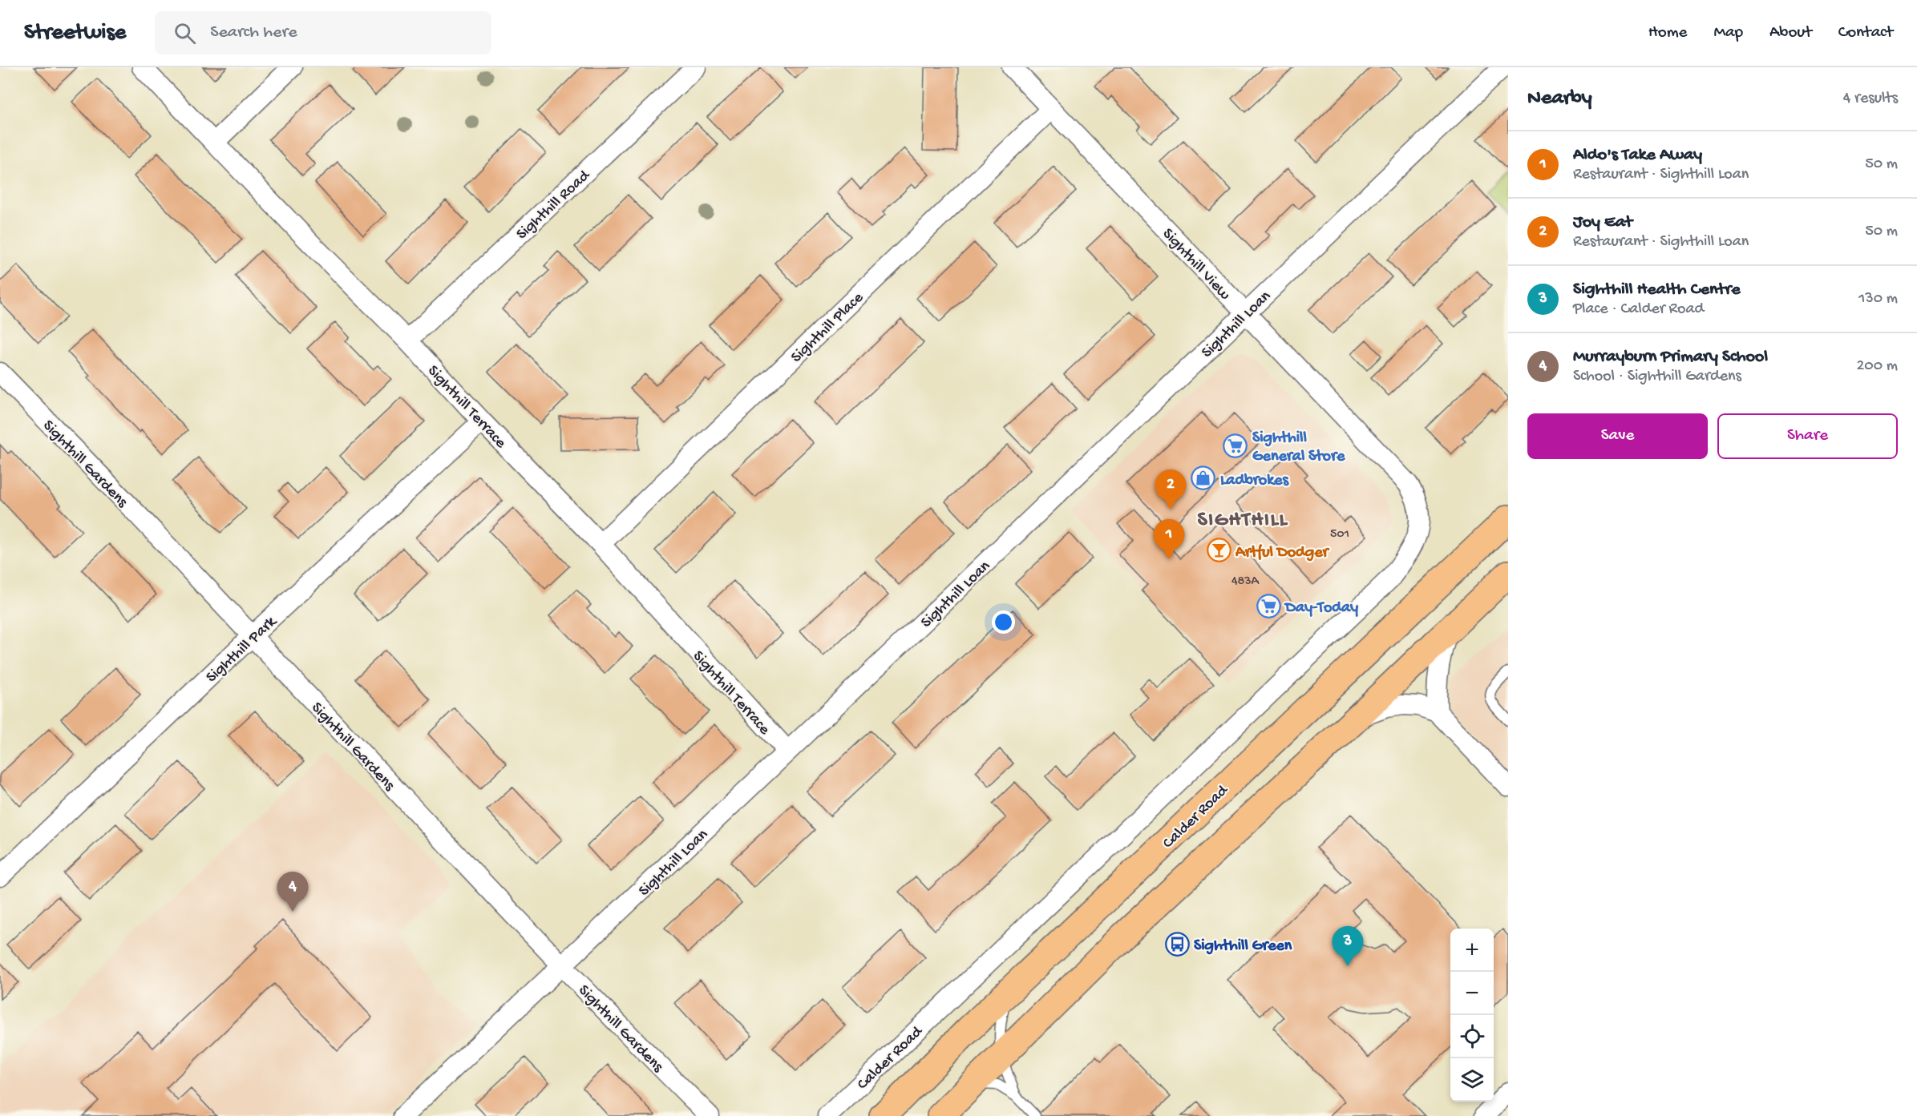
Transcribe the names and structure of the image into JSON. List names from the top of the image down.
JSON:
{
  "streets": {
    "main road": ["Calder Road"],
    "street": [
      "Sighthill Road",
      "Sighthill View",
      "Sighthill Loan",
      "Sighthill Place",
      "Sighthill Terrace",
      "Sighthill Gardens",
      "Sighthill Park"
    ]
  },
  "crossings": [
    ["Sighthill Road", "Sighthill Terrace"],
    ["Sighthill View", "Sighthill Loan"],
    ["Sighthill View", "Sighthill Place"],
    ["Sighthill View", "Calder Road"],
    ["Sighthill Loan", "Sighthill Terrace"],
    ["Sighthill Loan", "Sighthill Gardens"],
    ["Sighthill Place", "Sighthill Terrace"],
    ["Sighthill Terrace", "Sighthill Park"],
    ["Sighthill Gardens", "Sighthill Park"]
  ],
  "districts": ["SIGHTHILL"],
  "places": {
    "supermarket": ["Sighthill General Store", "Day-Today"],
    "shop": ["Ladbrokes"],
    "bar": ["Artful Dodger"],
    "bus stop": ["Sighthill Green"]
  },
  "house_numbers": ["501", "483A"],
  "page": {
    "header": "Streetwise",
    "search": "Search here",
    "nav": [
      "Home",
      "Map",
      "About",
      "Contact"
    ],
    "heading": ["Nearby", "4 results"],
    "list": [
      {
        "mark": "1",
        "name": "Aldo's Take Away",
        "note": "Restaurant · Sighthill Loan",
        "value": "50 m"
      },
      {
        "mark": "2",
        "name": "Joy Eat",
        "note": "Restaurant · Sighthill Loan",
        "value": "50 m"
      },
      {
        "mark": "3",
        "name": "Sighthill Health Centre",
        "note": "Place · Calder Road",
        "value": "130 m"
      },
      {
        "mark": "4",
        "name": "Murrayburn Primary School",
        "note": "School · Sighthill Gardens",
        "value": "200 m"
      }
    ],
    "buttons": ["Save", "Share"],
    "pins": [
      "2",
      "1",
      "4",
      "3"
    ],
    "map_buttons": ["+", "−"]
  }
}
